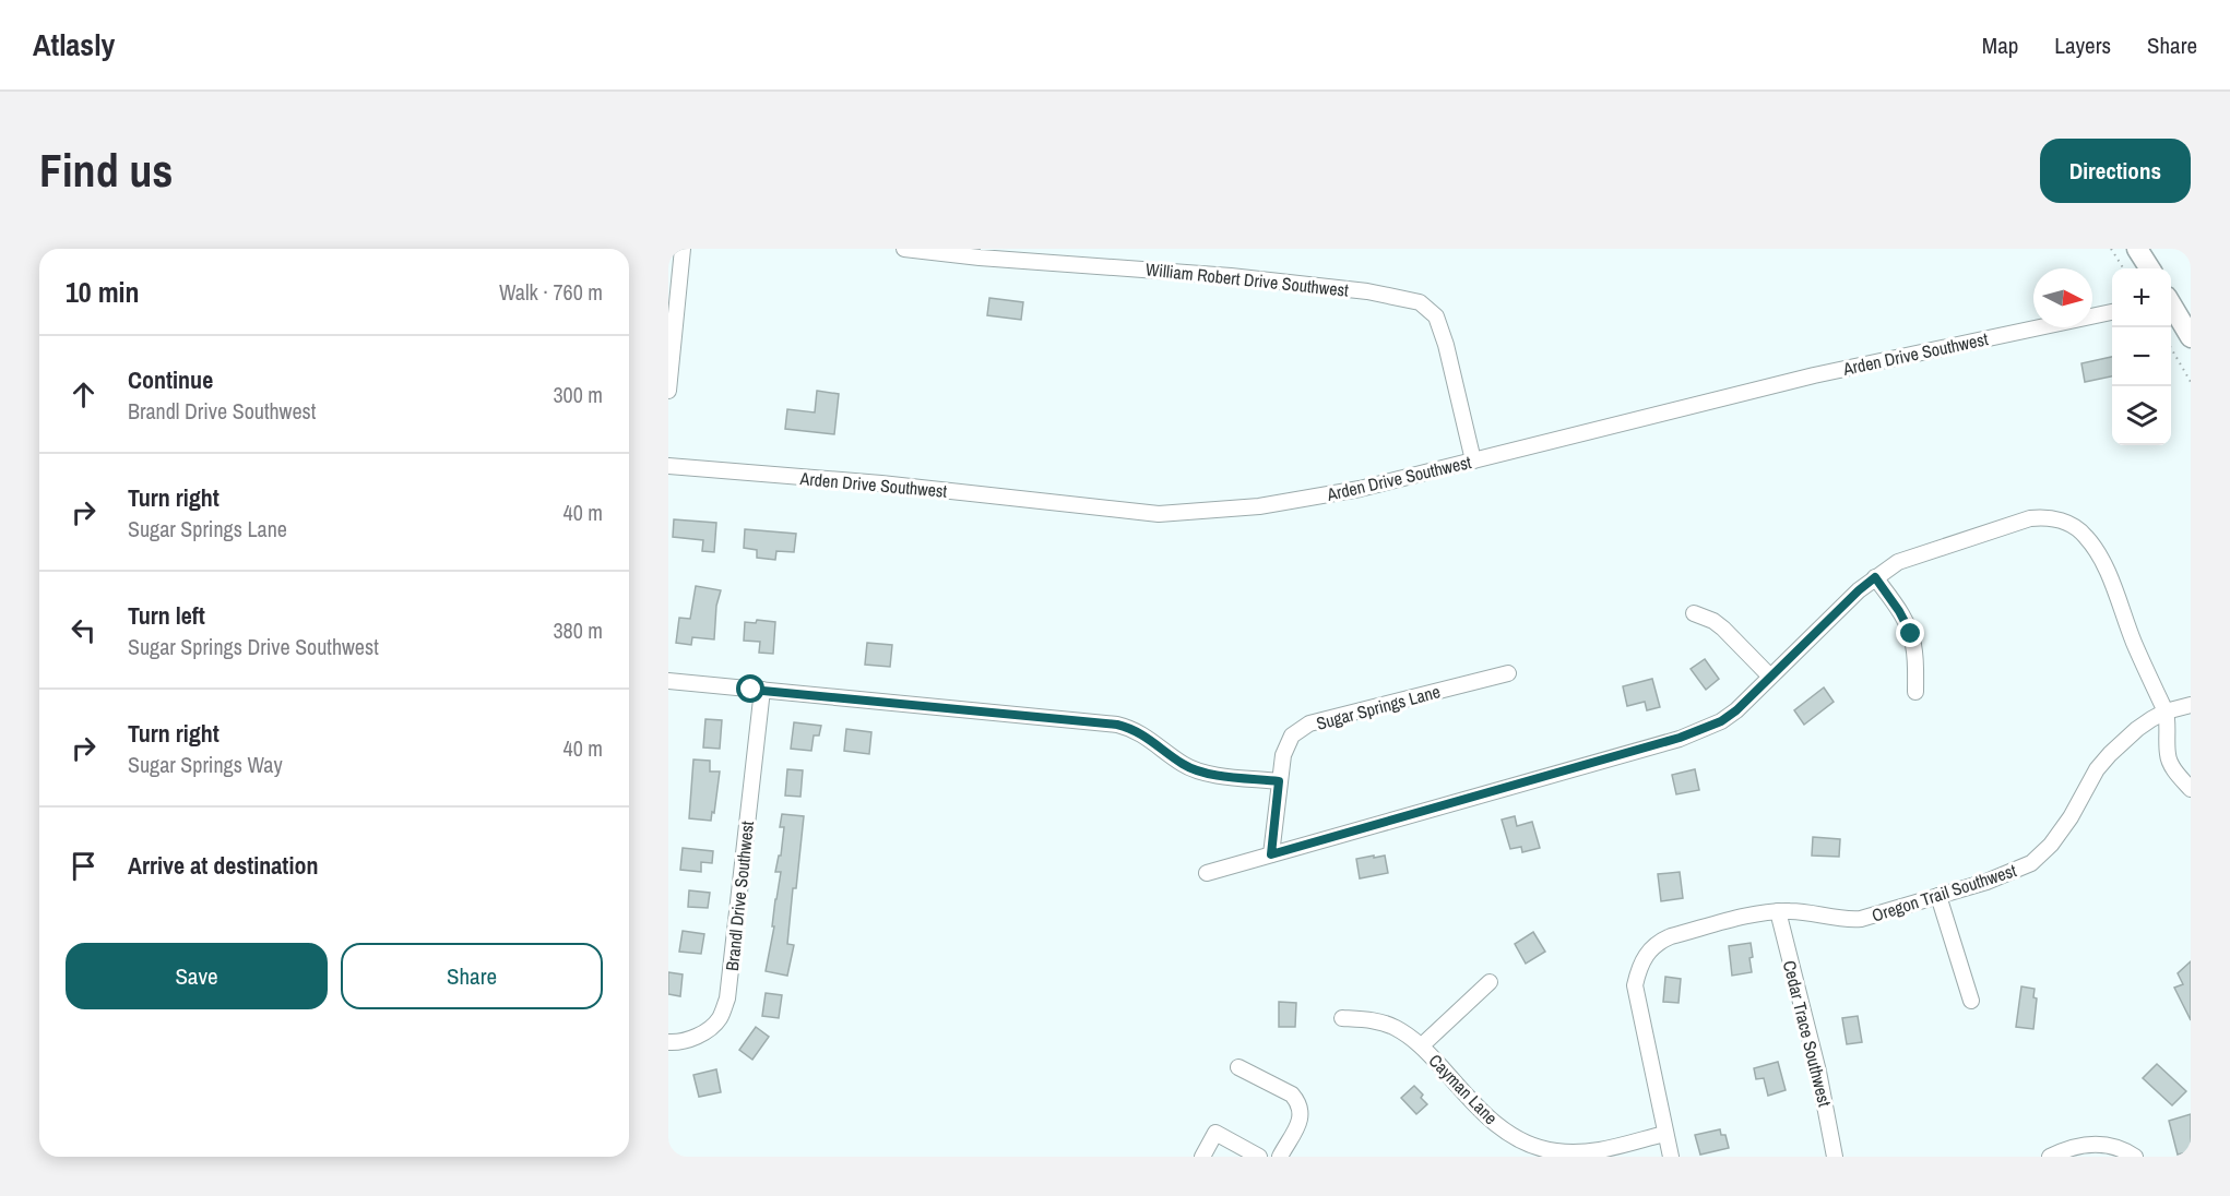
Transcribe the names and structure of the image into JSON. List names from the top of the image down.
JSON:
{
  "streets": {
    "street": [
      "William Robert Drive Southwest",
      "Arden Drive Southwest",
      "Sugar Springs Lane",
      "Oregon Trail Southwest",
      "Brandl Drive Southwest",
      "Cedar Trace Southwest",
      "Cayman Lane"
    ]
  },
  "crossings": [
    ["William Robert Drive Southwest", "Arden Drive Southwest"],
    ["Oregon Trail Southwest", "Cedar Trace Southwest"],
    ["Oregon Trail Southwest", "Cayman Lane"]
  ],
  "north": "right",
  "page": {
    "header": "Atlasly",
    "nav": ["Map", "Layers", "Share"],
    "buttons": [
      "Directions",
      ["Save", "Share"]
    ],
    "title": "Find us",
    "heading": ["10 min", "Walk · 760 m"],
    "map_buttons": ["+", "−"],
    "list": [
      ["Continue", "Brandl Drive Southwest", "300 m"],
      ["Turn right", "Sugar Springs Lane", "40 m"],
      ["Turn left", "Sugar Springs Drive Southwest", "380 m"],
      ["Turn right", "Sugar Springs Way", "40 m"],
      "Arrive at destination"
    ]
  }
}
